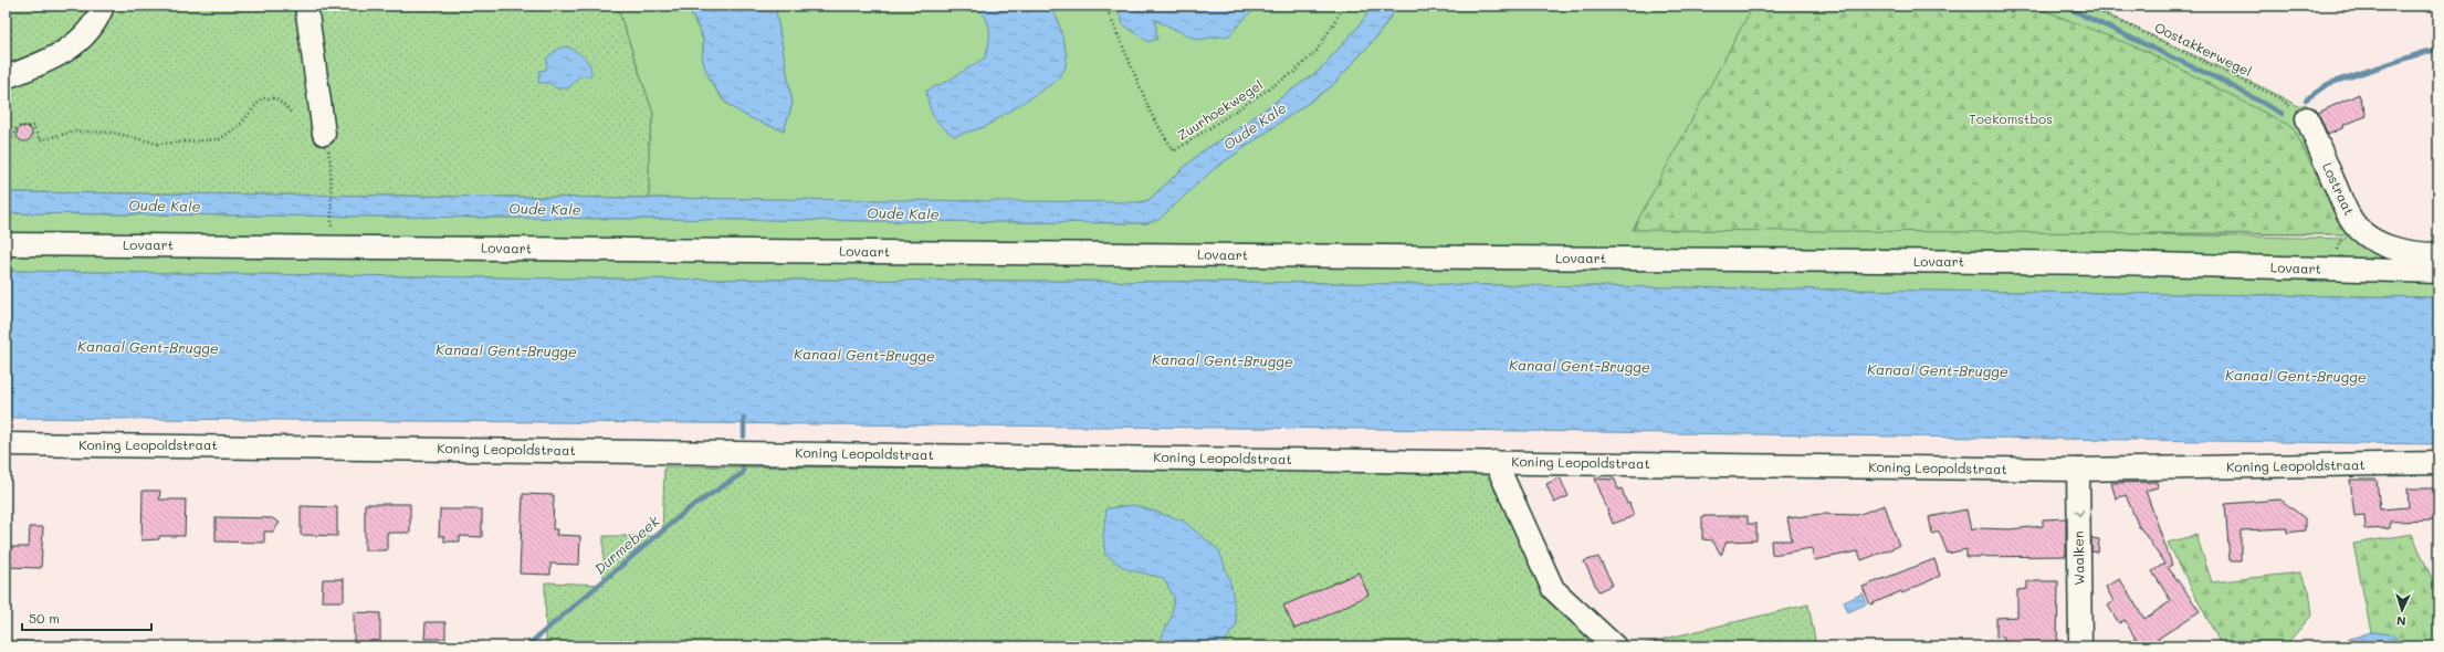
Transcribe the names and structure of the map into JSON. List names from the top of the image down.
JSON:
{
  "streets": {
    "street": [
      "Lostraat",
      "Lovaart",
      "Koning Leopoldstraat",
      "Waalken"
    ],
    "path": ["Oostakkerwegel", "Zuurhoekwegel"]
  },
  "crossings": [
    ["Oostakkerwegel", "Lostraat"],
    ["Koning Leopoldstraat", "Waalken"]
  ],
  "one_way": ["Waalken"],
  "water": ["Oude Kale", "Kanaal Gent-Brugge", "Durmebeek"],
  "parks": ["Toekomstbos"],
  "scale_bar": "50 m",
  "north": "bottom"
}
